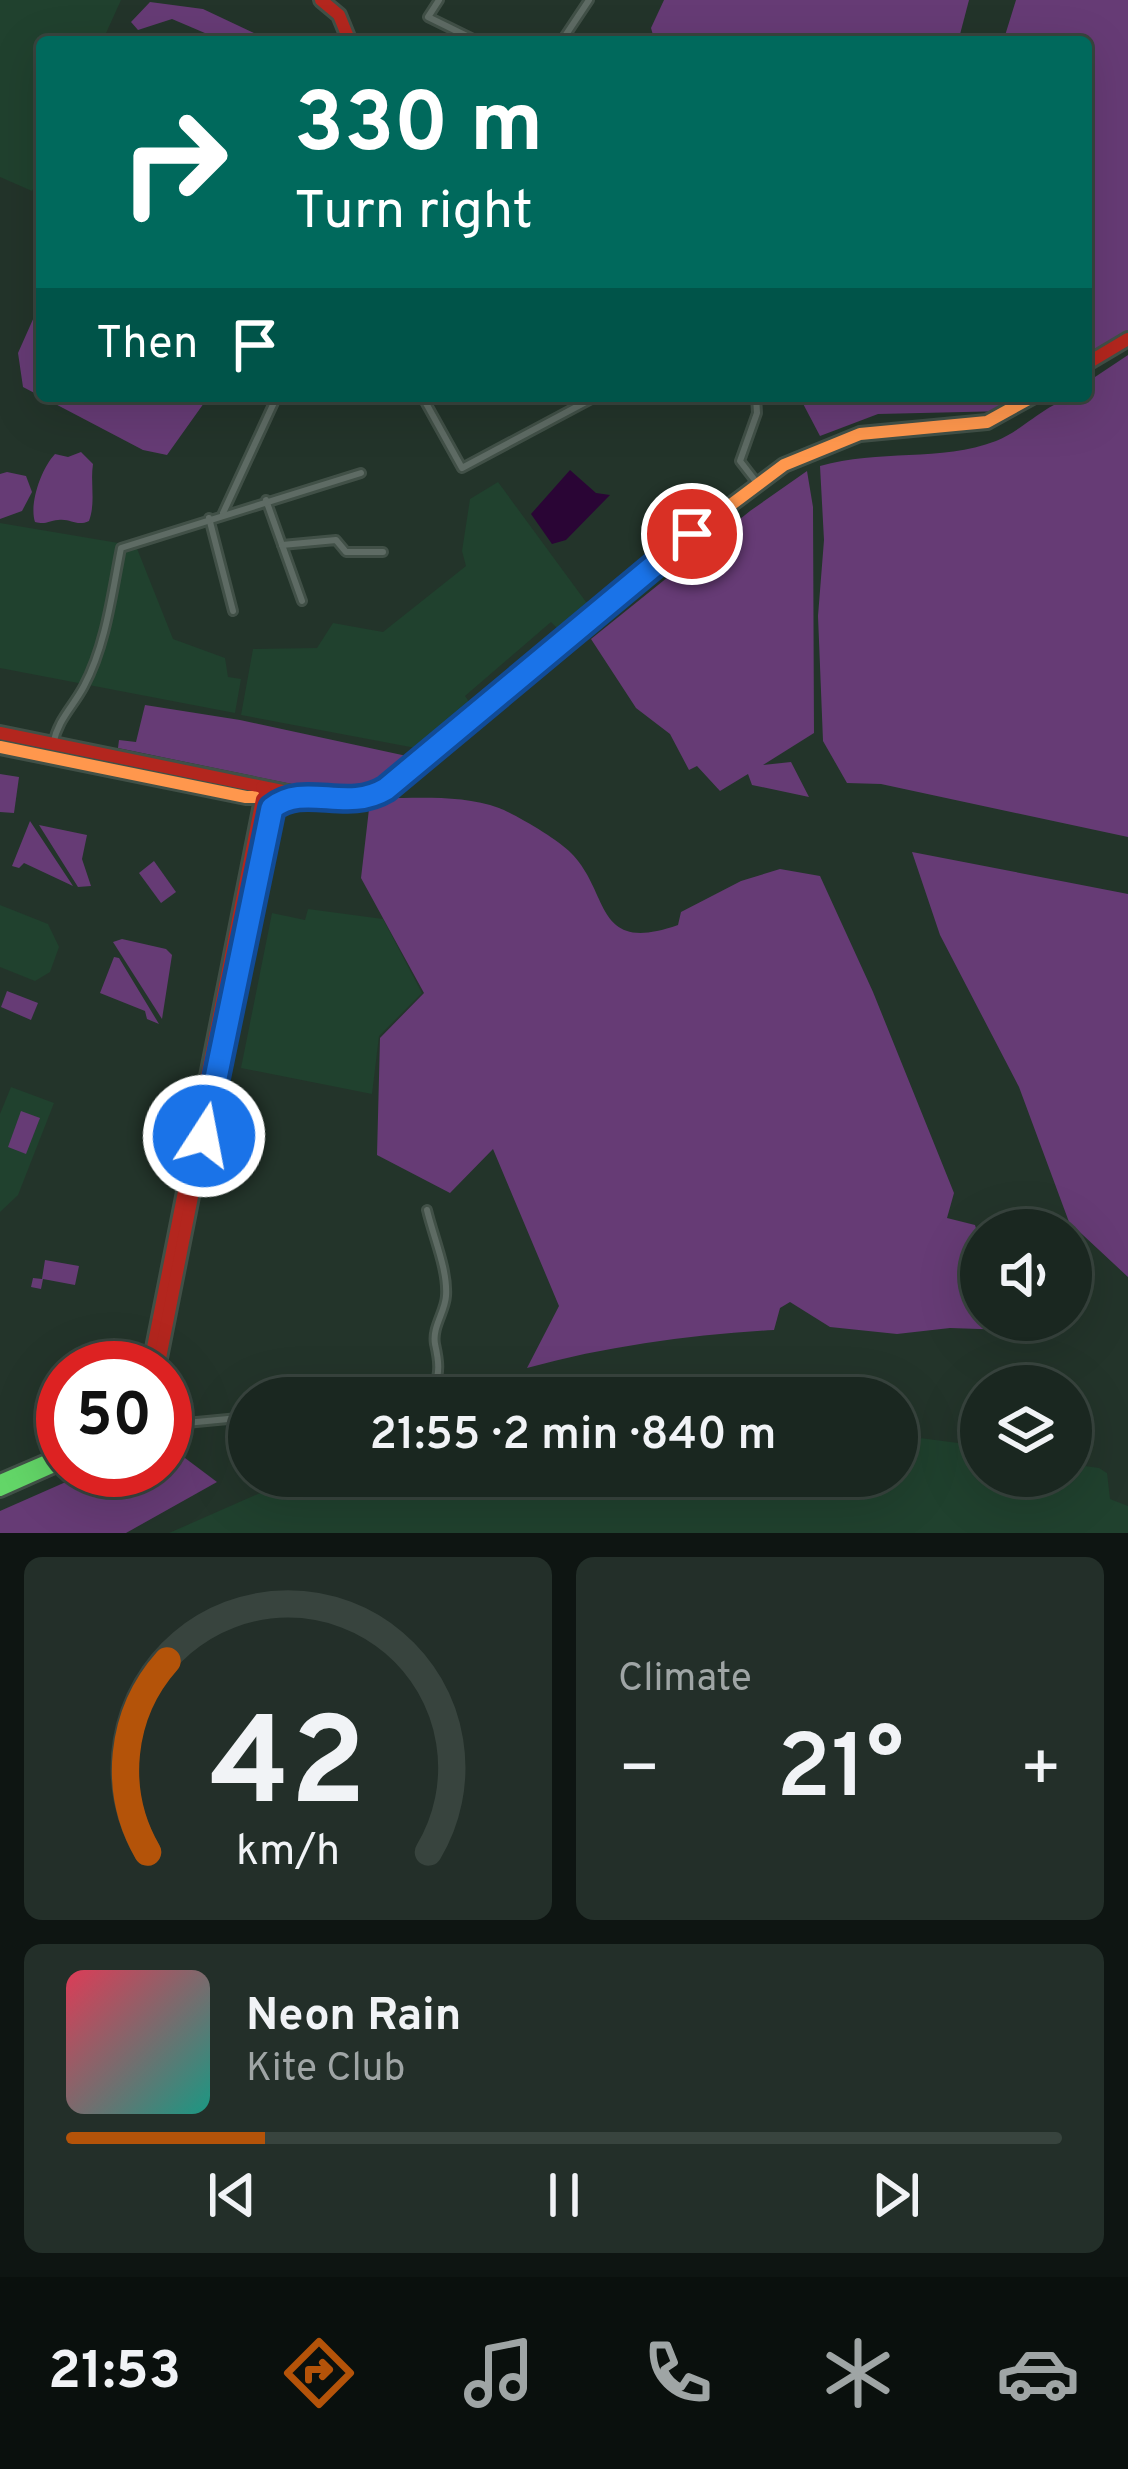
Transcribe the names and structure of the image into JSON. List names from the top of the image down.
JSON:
{
  "page": {
    "turn": ["330 m", "Turn right"],
    "then": "Then",
    "limit": "50",
    "trip": "21:55 · 2 min · 840 m",
    "tile": "Climate",
    "heat": ["−", "21°", "+"],
    "song": ["Neon Rain", "Kite Club"],
    "tabs": "21:53",
    "gauge": ["42", "km/h"]
  }
}
